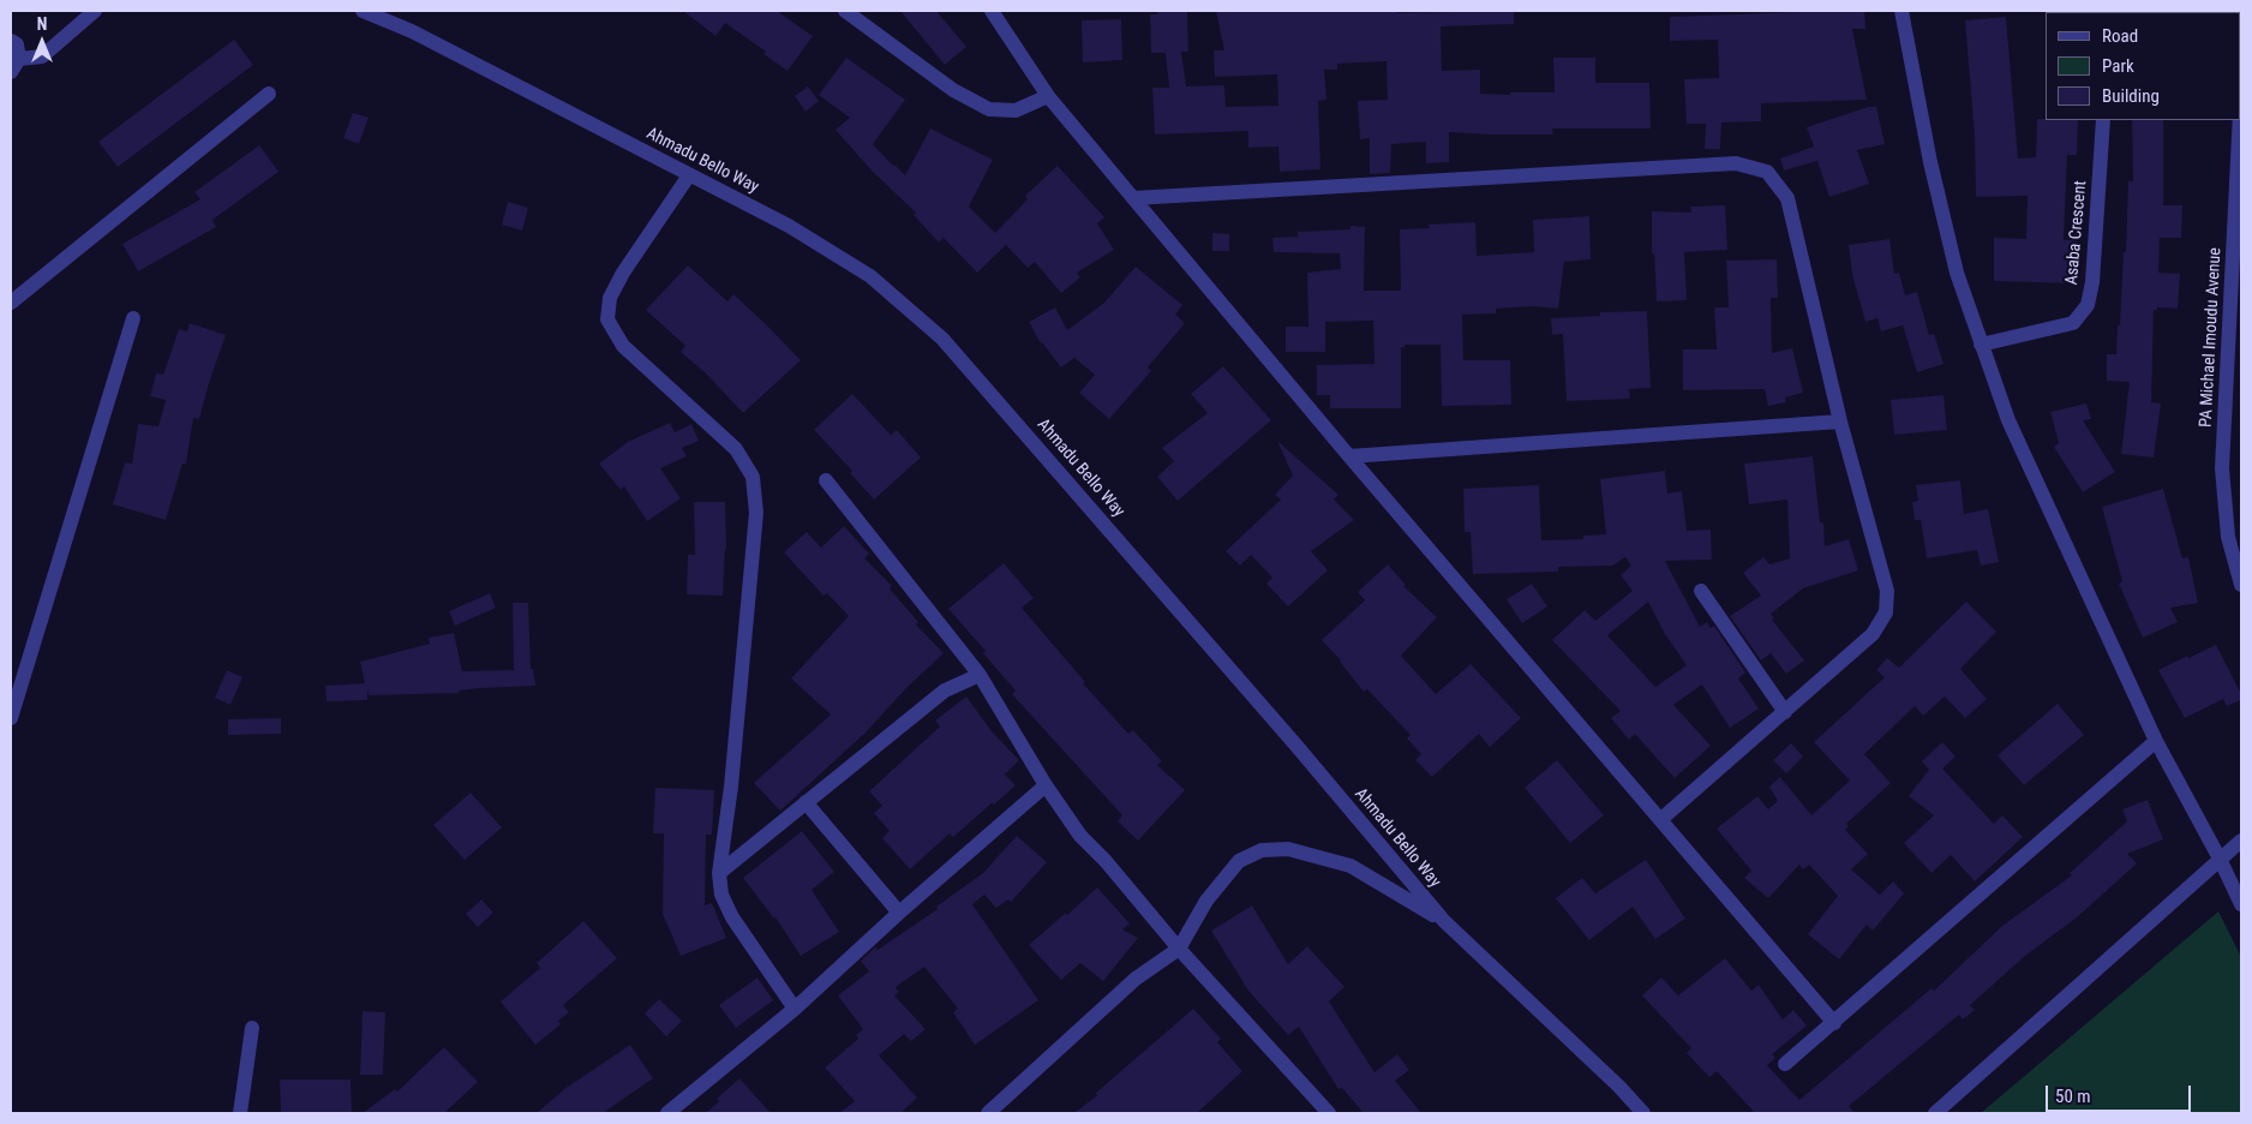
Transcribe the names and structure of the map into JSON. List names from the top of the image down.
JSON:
{
  "streets": {
    "street": ["Ahmadu Bello Way", "Asaba Crescent", "PA Michael Imoudu Avenue"]
  },
  "legend": ["Road", "Park", "Building"],
  "scale_bar": "50 m",
  "north": "top"
}
